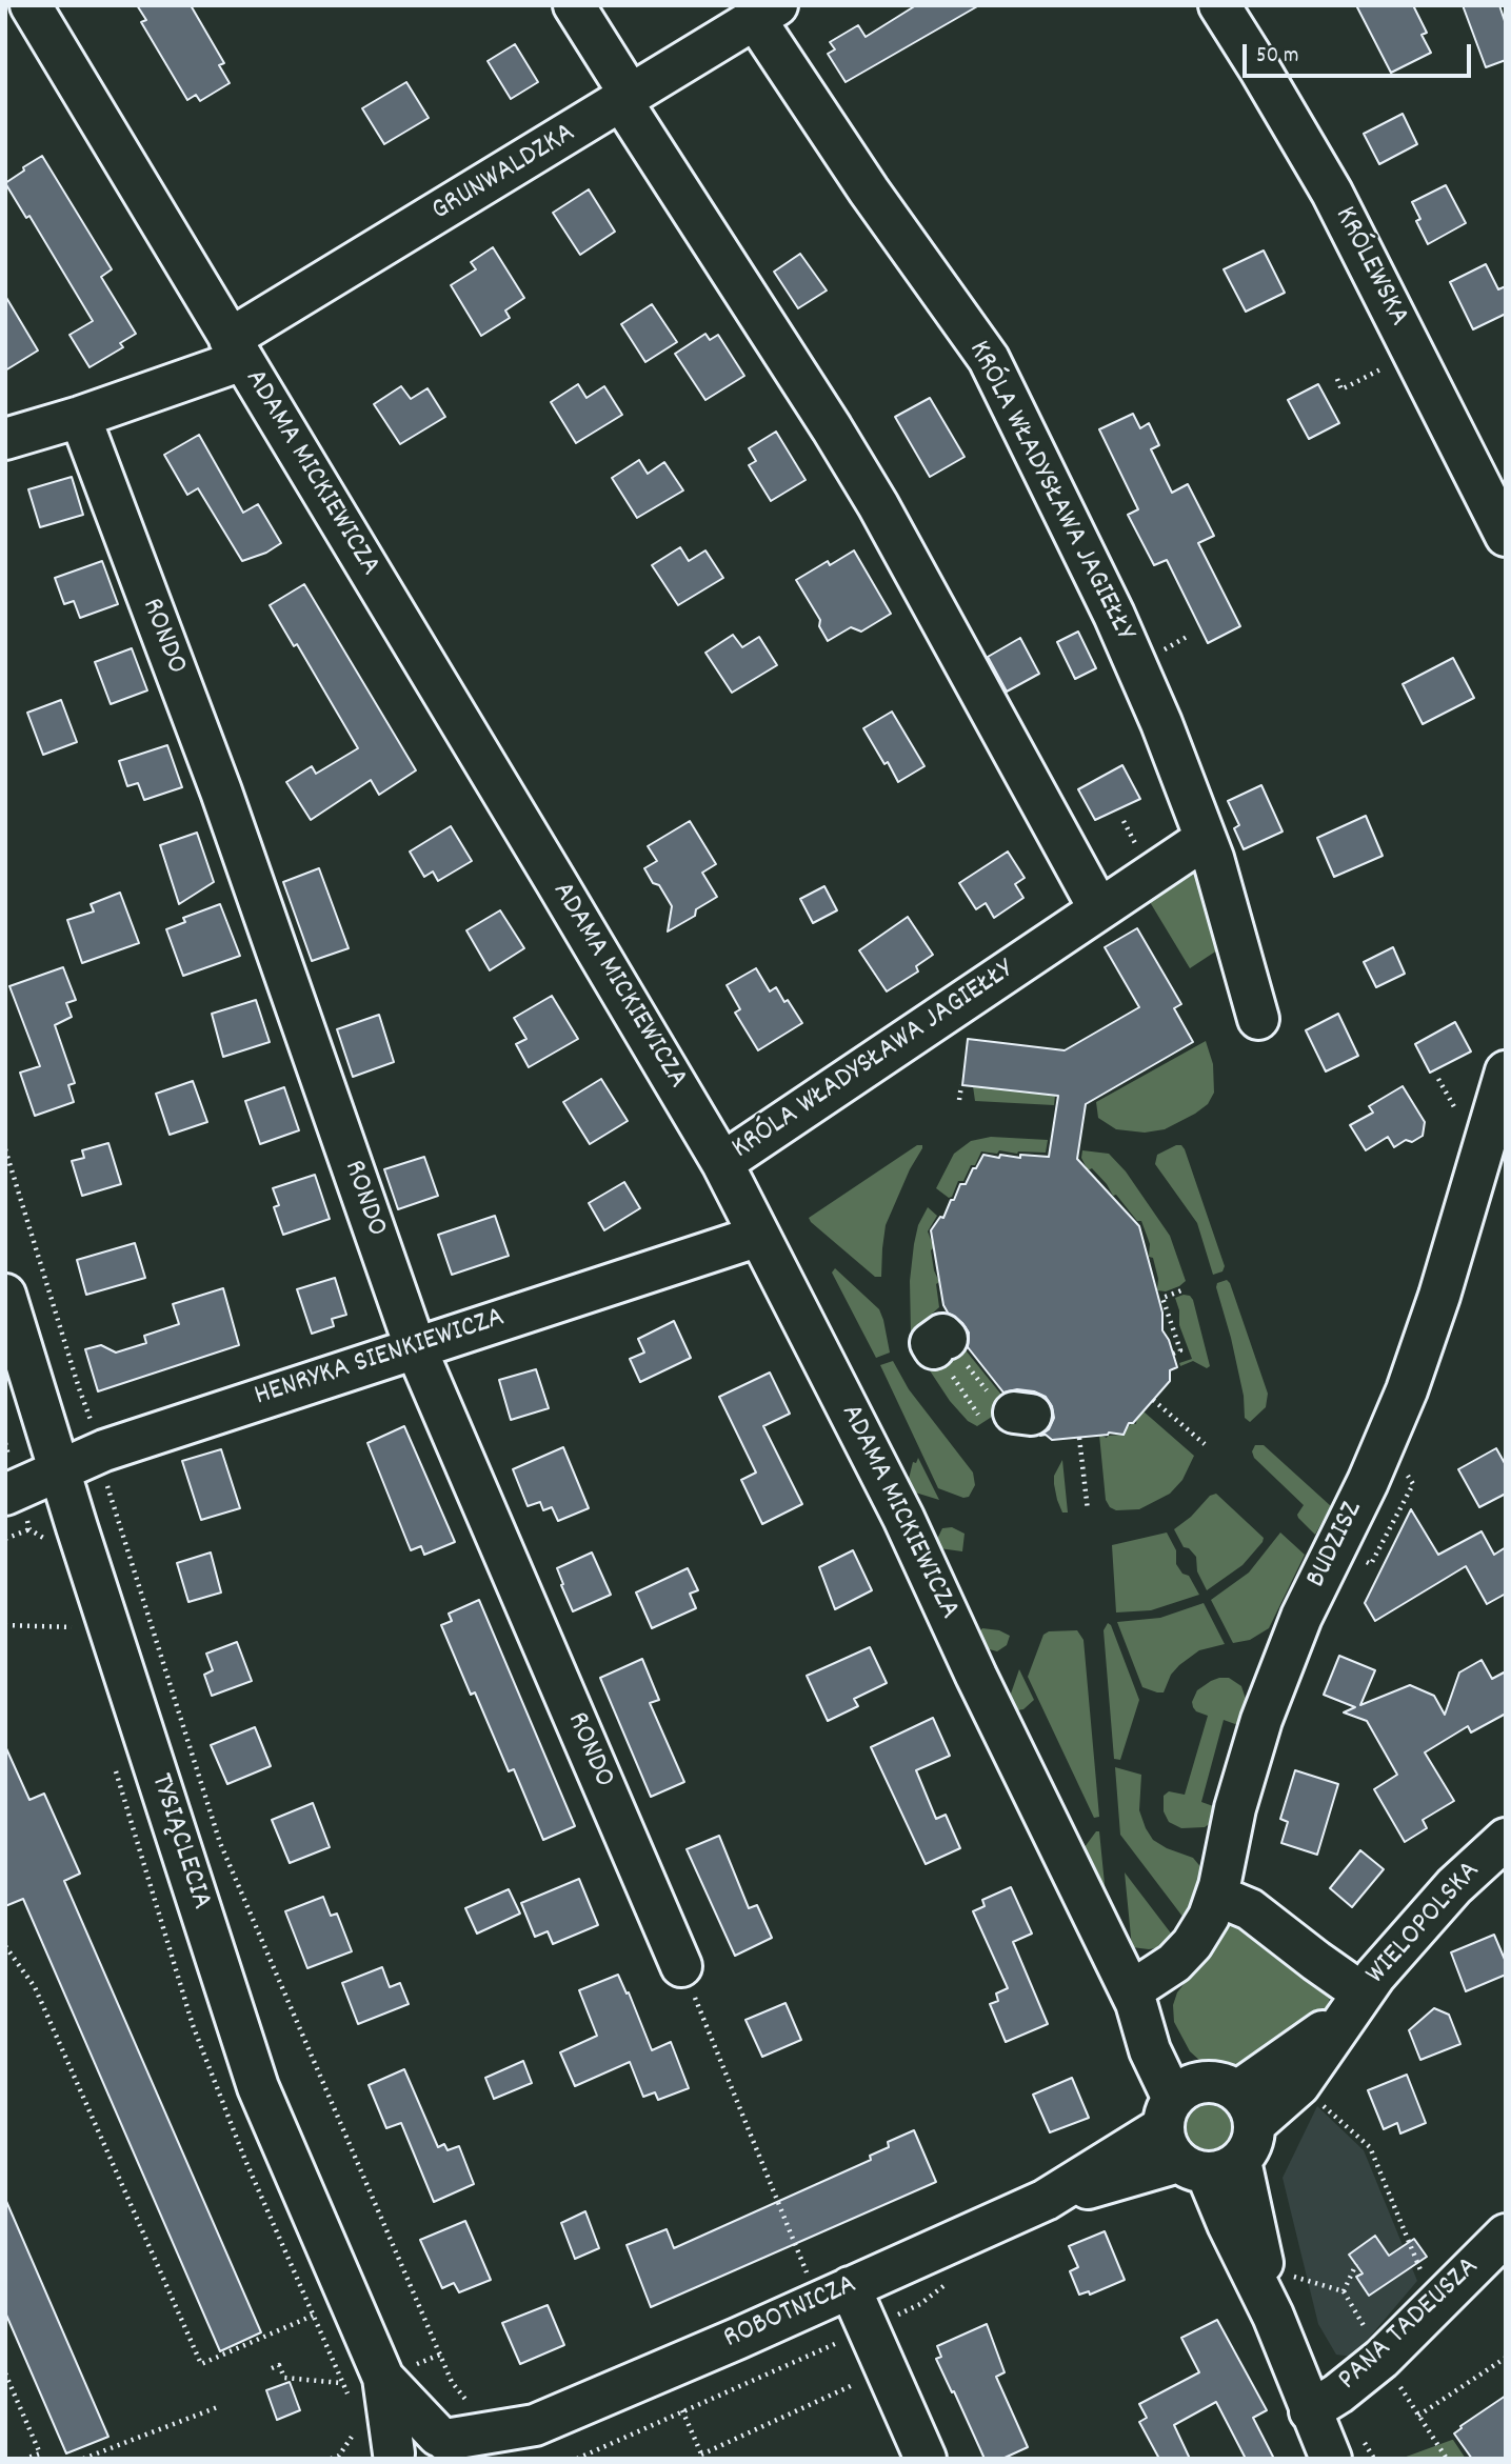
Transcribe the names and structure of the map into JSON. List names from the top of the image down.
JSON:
{
  "streets": {
    "street": [
      "GRUNWALDZKA",
      "KRÓLEWSKA",
      "ADAMA MICKIEWICZA",
      "KRÓLA WŁADYSŁAWA JAGIEŁŁY",
      "RONDO",
      "HENRYKA SIENKIEWICZA",
      "BUDZISZ",
      "TYSIĄCLECIA",
      "WIELOPOLSKA",
      "ROBOTNICZA",
      "PANA TADEUSZA"
    ]
  },
  "crossings": [
    ["GRUNWALDZKA", "ADAMA MICKIEWICZA"],
    ["GRUNWALDZKA", "KRÓLA WŁADYSŁAWA JAGIEŁŁY"],
    ["GRUNWALDZKA", "RONDO"],
    ["ADAMA MICKIEWICZA", "KRÓLA WŁADYSŁAWA JAGIEŁŁY"],
    ["ADAMA MICKIEWICZA", "HENRYKA SIENKIEWICZA"],
    ["ADAMA MICKIEWICZA", "BUDZISZ"],
    ["ADAMA MICKIEWICZA", "ROBOTNICZA"],
    ["RONDO", "HENRYKA SIENKIEWICZA"],
    ["HENRYKA SIENKIEWICZA", "TYSIĄCLECIA"],
    ["TYSIĄCLECIA", "ROBOTNICZA"]
  ],
  "scale_bar": "50 m"
}
